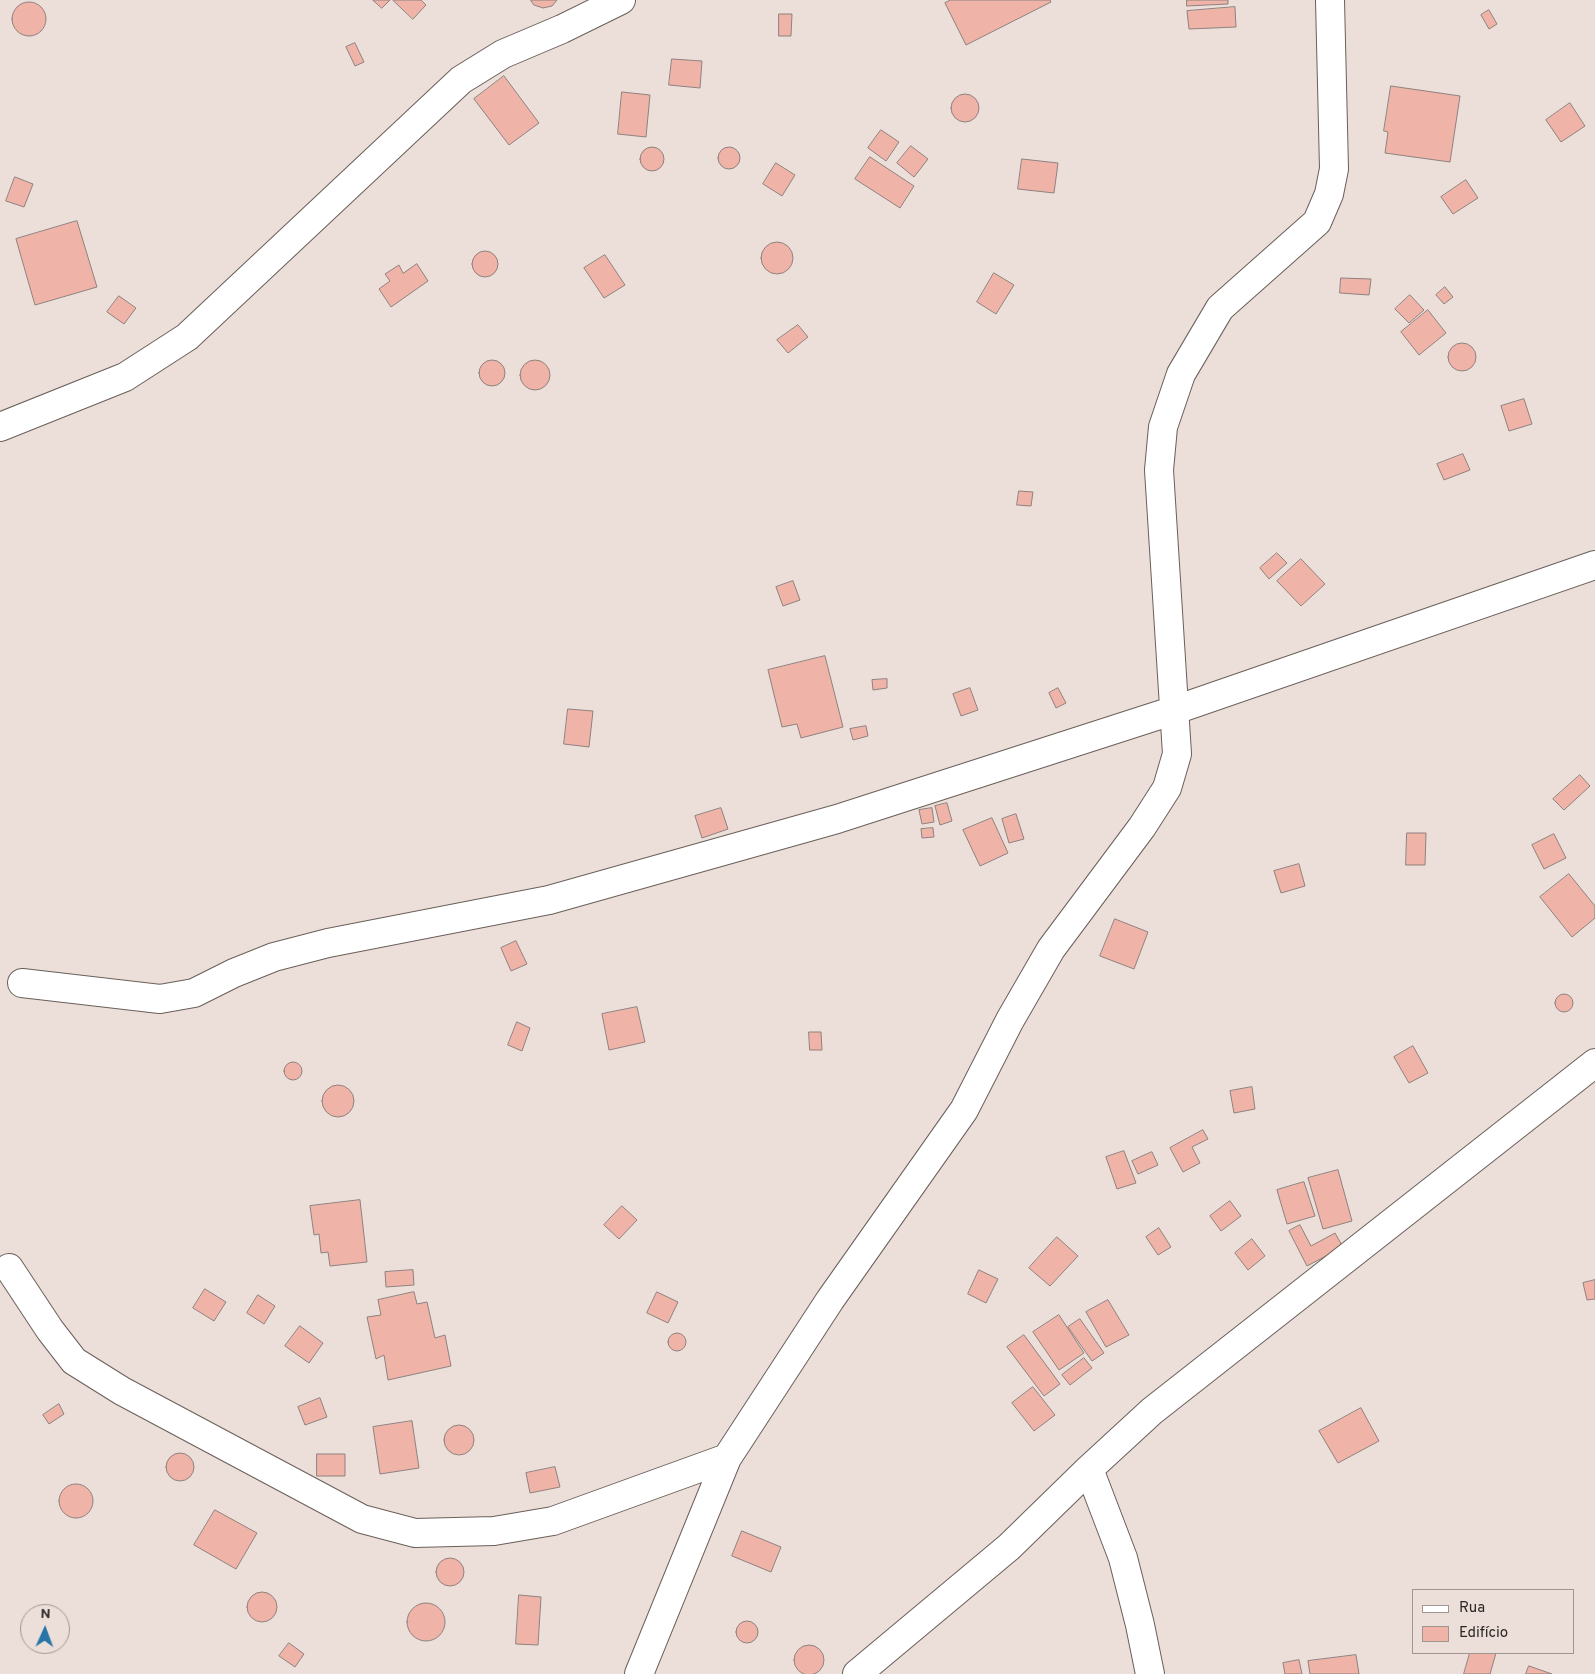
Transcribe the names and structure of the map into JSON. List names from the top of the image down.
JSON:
{
  "legend": ["Rua", "Edifício"],
  "north": "top"
}
